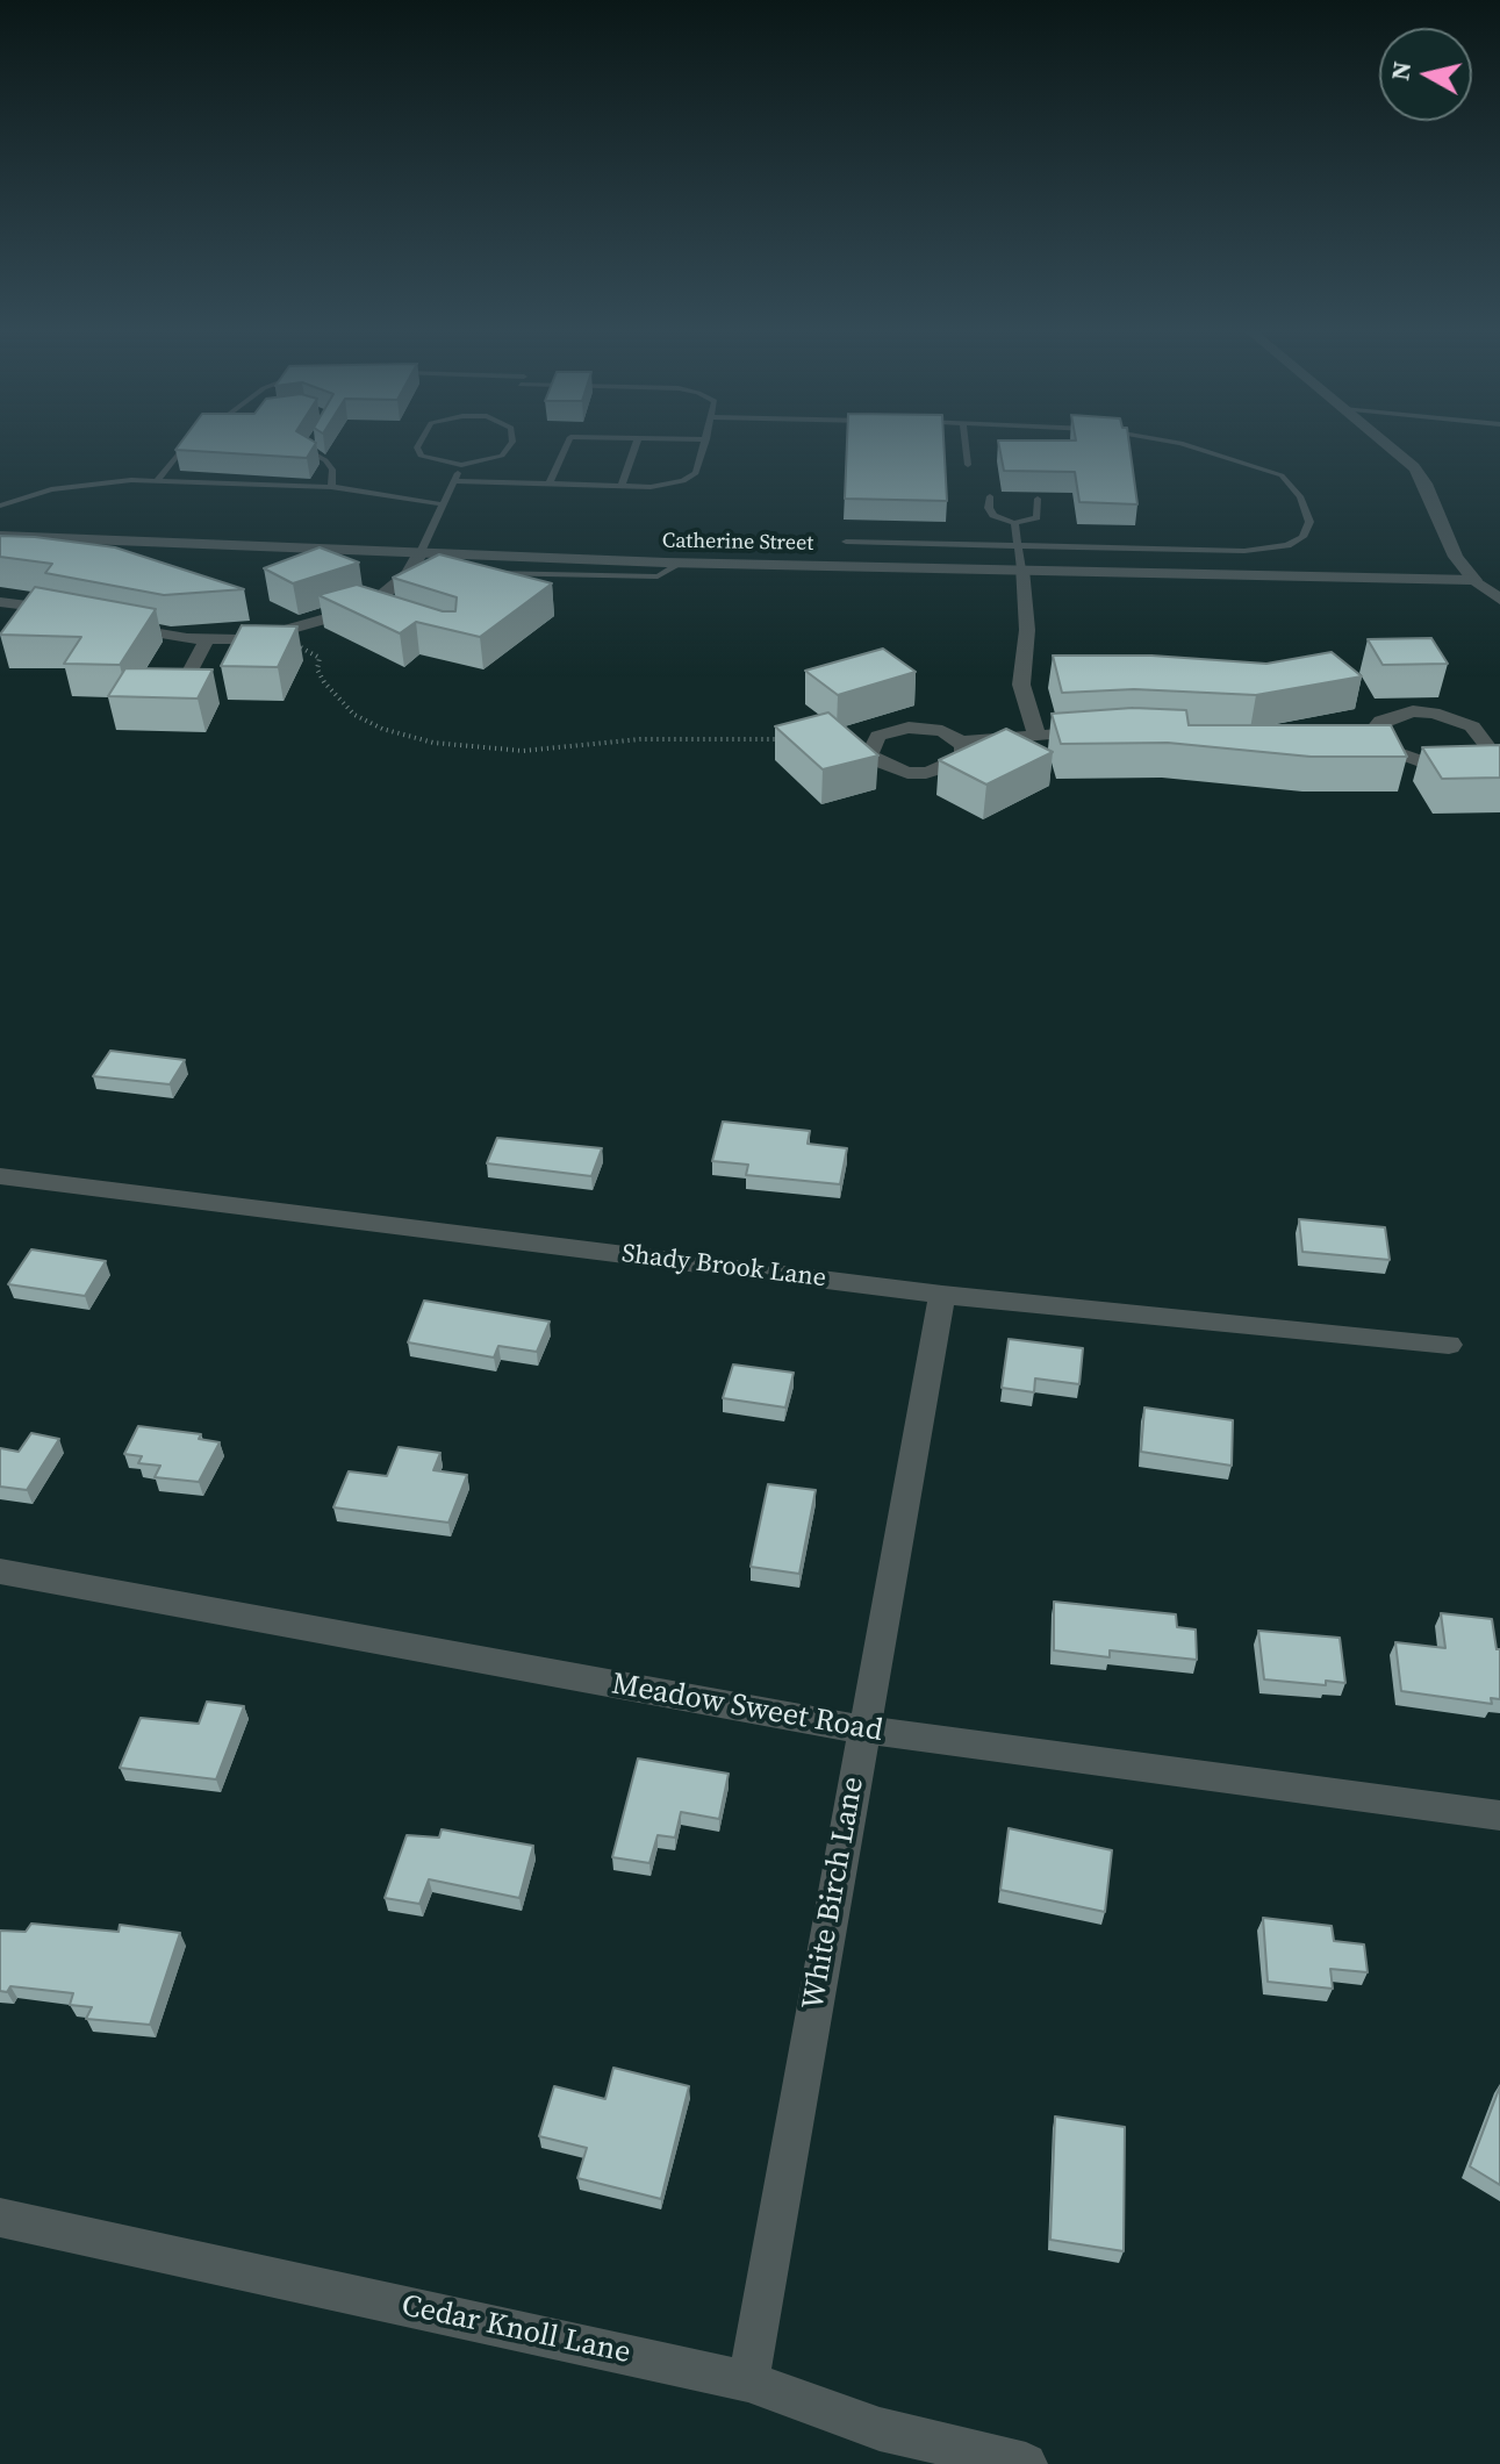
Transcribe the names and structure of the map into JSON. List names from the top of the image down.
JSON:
{
  "streets": {
    "street": [
      "Catherine Street",
      "Shady Brook Lane",
      "Meadow Sweet Road",
      "White Birch Lane",
      "Cedar Knoll Lane"
    ]
  },
  "crossings": [
    ["Shady Brook Lane", "White Birch Lane"],
    ["Meadow Sweet Road", "White Birch Lane"],
    ["White Birch Lane", "Cedar Knoll Lane"]
  ],
  "north": "left"
}
